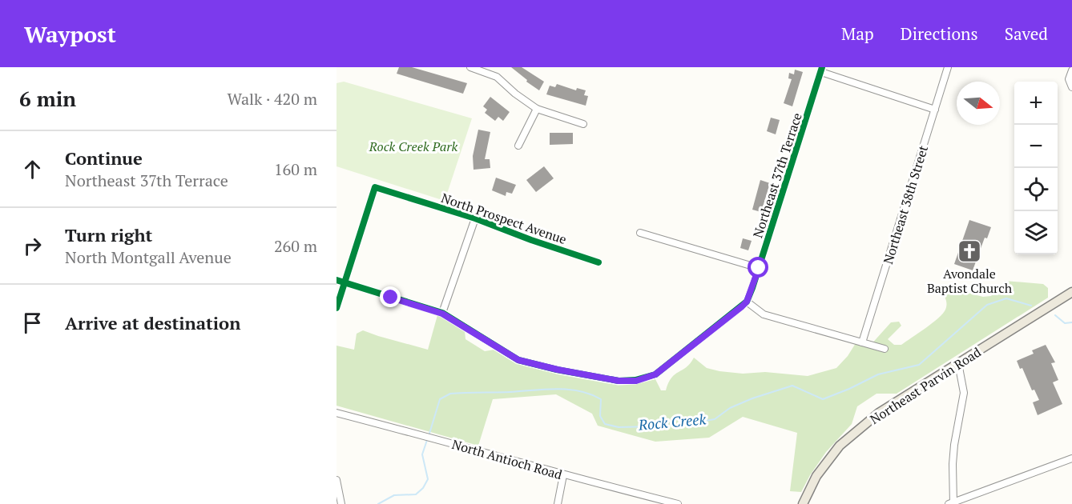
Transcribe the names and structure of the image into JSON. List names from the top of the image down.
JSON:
{
  "streets": {
    "main road": ["Northeast Parvin Road"],
    "street": [
      "Northeast 37th Terrace",
      "Northeast 38th Street",
      "North Prospect Avenue",
      "North Antioch Road"
    ]
  },
  "water": ["Rock Creek"],
  "parks": ["Rock Creek Park"],
  "places": {
    "church": ["Avondale Baptist Church"]
  },
  "north": "right",
  "page": {
    "header": "Waypost",
    "nav": ["Map", "Directions", "Saved"],
    "heading": ["6 min", "Walk · 420 m"],
    "map_buttons": ["+", "−"],
    "list": [
      ["Continue", "Northeast 37th Terrace", "160 m"],
      ["Turn right", "North Montgall Avenue", "260 m"],
      "Arrive at destination"
    ]
  }
}
